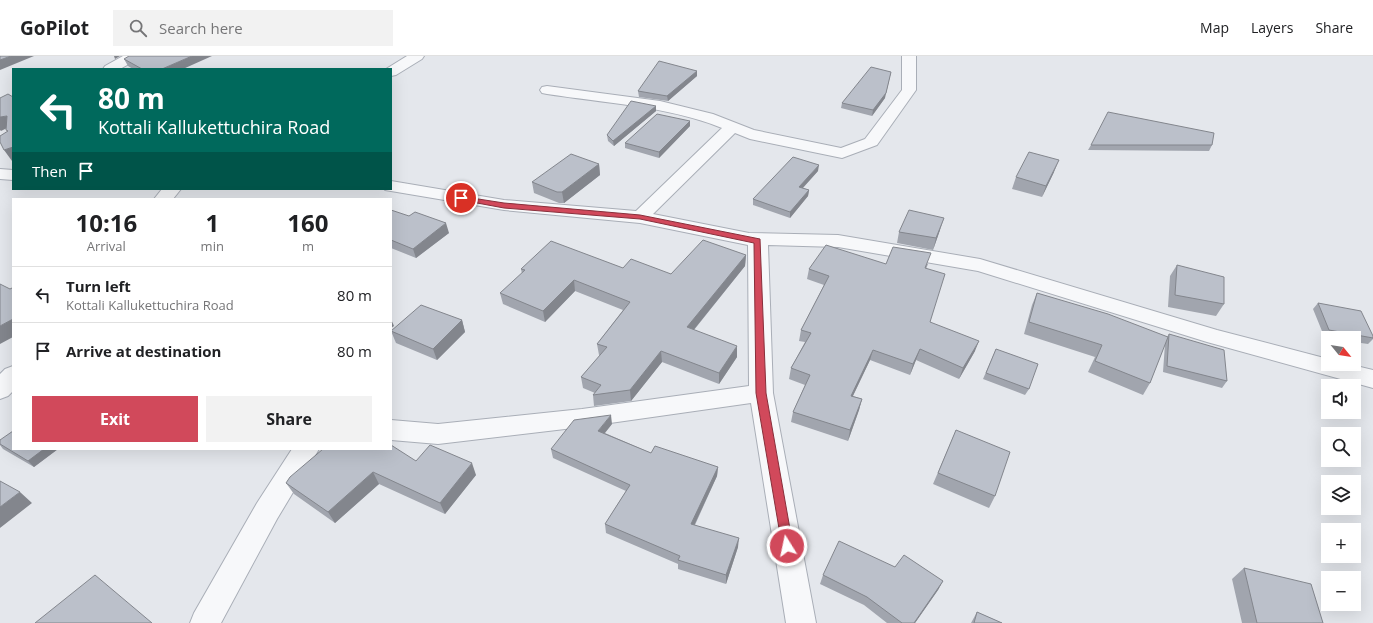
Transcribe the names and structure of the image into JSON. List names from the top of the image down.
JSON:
{
  "north": "bottom right",
  "page": {
    "header": "GoPilot",
    "search": "Search here",
    "nav": ["Map", "Layers", "Share"],
    "turn": ["80 m", "Kottali Kallukettuchira Road"],
    "then": "Then",
    "eta": [
      "10:16",
      "Arrival",
      "1",
      "min",
      "160",
      "m"
    ],
    "list": [
      {
        "name": "Turn left",
        "note": "Kottali Kallukettuchira Road",
        "value": "80 m"
      },
      {
        "name": "Arrive at destination",
        "value": "80 m"
      }
    ],
    "map_buttons": ["+", "−"],
    "buttons": ["Exit", "Share"]
  }
}
